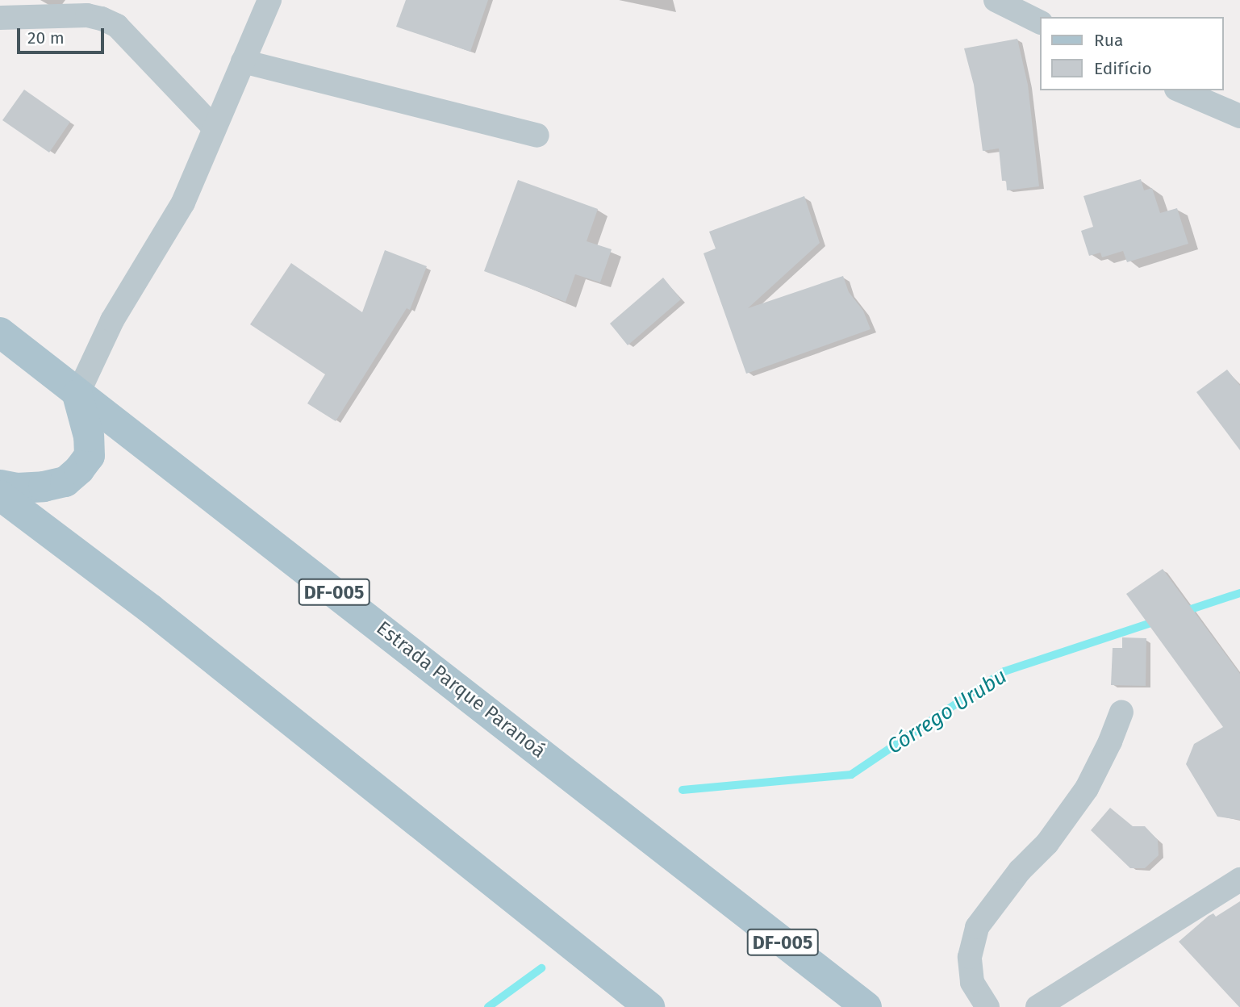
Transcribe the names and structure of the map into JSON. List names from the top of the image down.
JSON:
{
  "streets": {
    "main road": ["DF-005", "Estrada Parque Paranoá"]
  },
  "water": ["Córrego Urubu"],
  "legend": ["Rua", "Edifício"],
  "scale_bar": "20 m"
}
